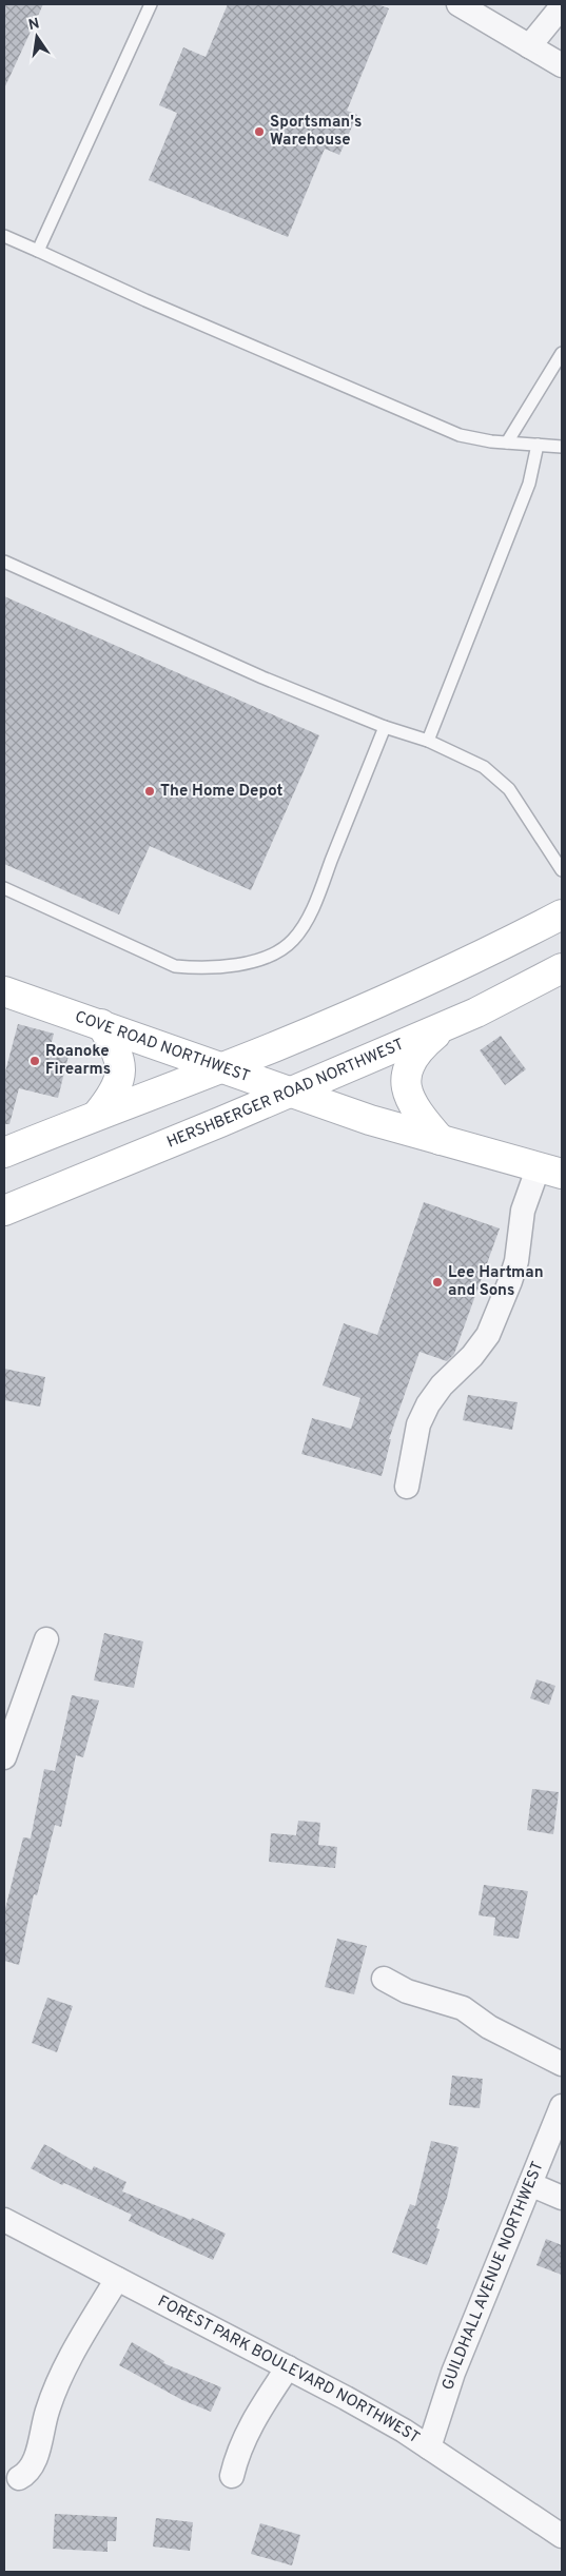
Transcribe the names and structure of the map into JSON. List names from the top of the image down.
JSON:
{
  "streets": {
    "main road": ["COVE ROAD NORTHWEST", "HERSHBERGER ROAD NORTHWEST"],
    "street": ["GUILDHALL AVENUE NORTHWEST", "FOREST PARK BOULEVARD NORTHWEST"]
  },
  "crossings": [
    ["COVE ROAD NORTHWEST", "HERSHBERGER ROAD NORTHWEST"],
    ["GUILDHALL AVENUE NORTHWEST", "FOREST PARK BOULEVARD NORTHWEST"]
  ],
  "places": [
    "Sportsman's Warehouse",
    "The Home Depot",
    "Roanoke Firearms",
    "Lee Hartman and Sons"
  ],
  "north": "top"
}
